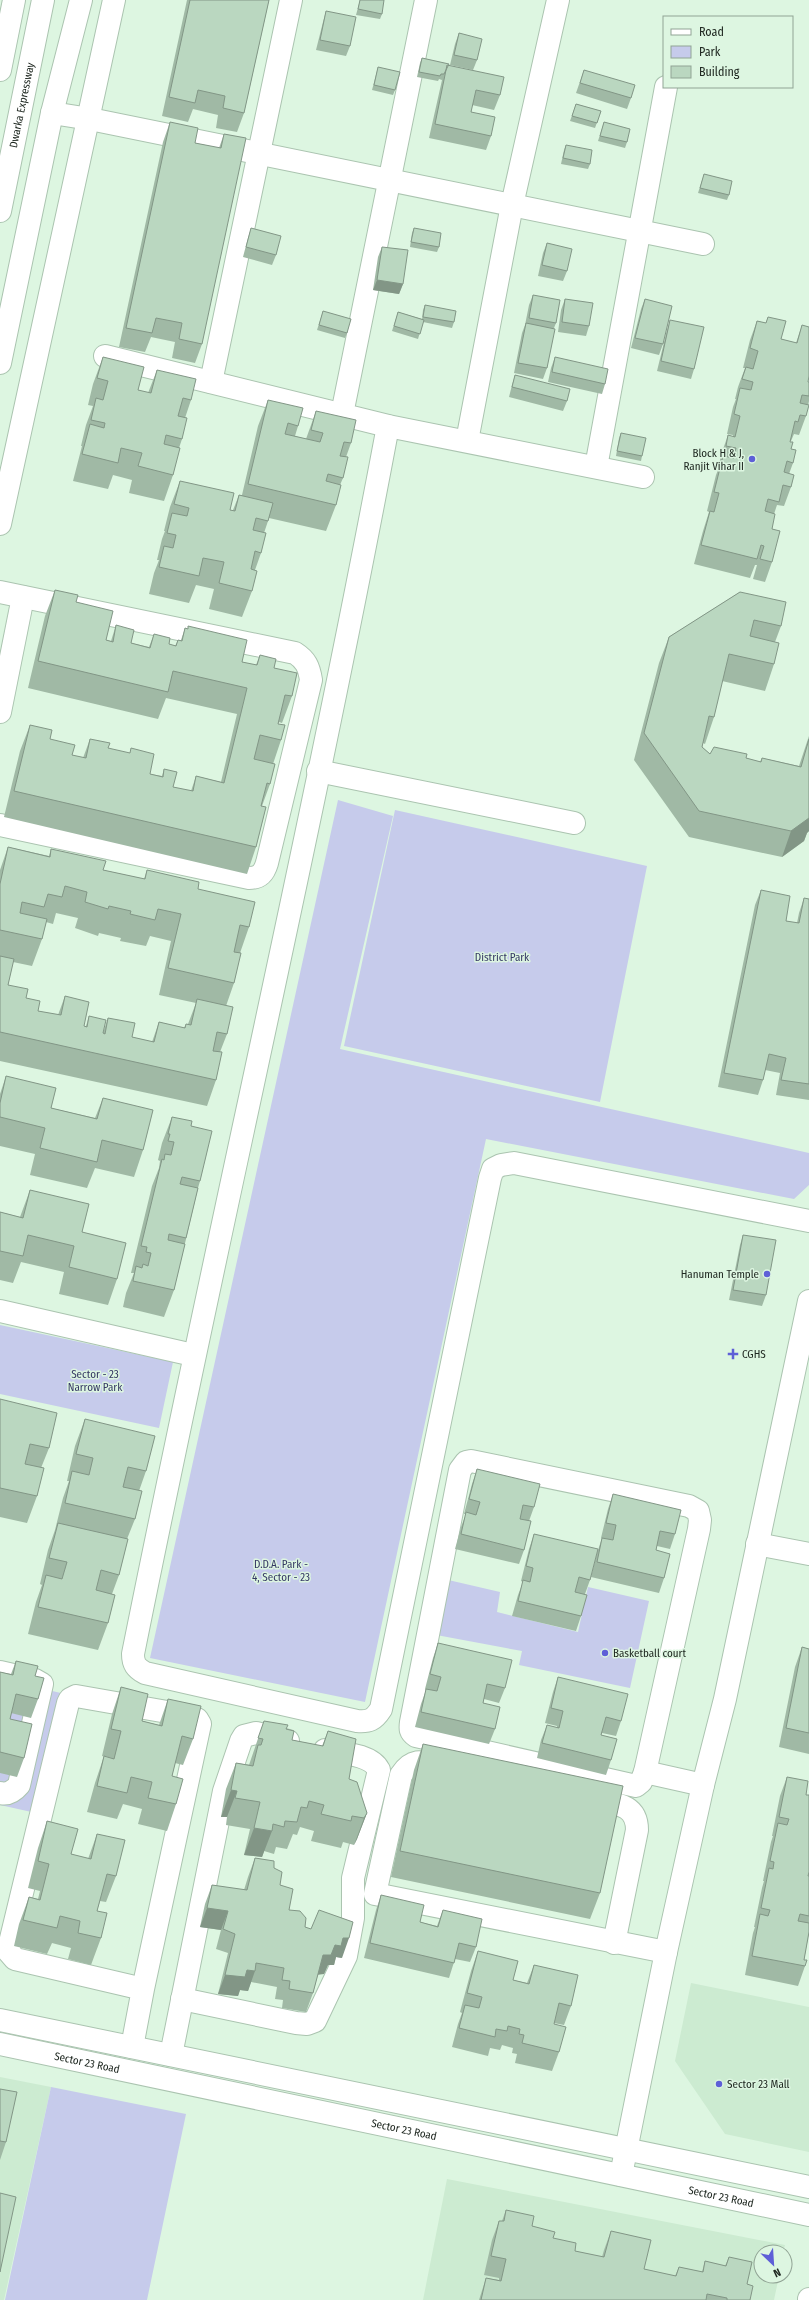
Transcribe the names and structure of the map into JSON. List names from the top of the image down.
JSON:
{
  "streets": {
    "main road": ["Dwarka Expressway", "Sector 23 Road"]
  },
  "parks": ["District Park", "Sector - 23 Narrow Park", "D.D.A. Park - 4, Sector - 23"],
  "places": {
    "other": [
      "Block H & J, Ranjit Vihar II",
      "Hanuman Temple",
      "Basketball court",
      "Sector 23 Mall"
    ],
    "health": ["CGHS"]
  },
  "legend": ["Road", "Park", "Building"],
  "north": "bottom right"
}
